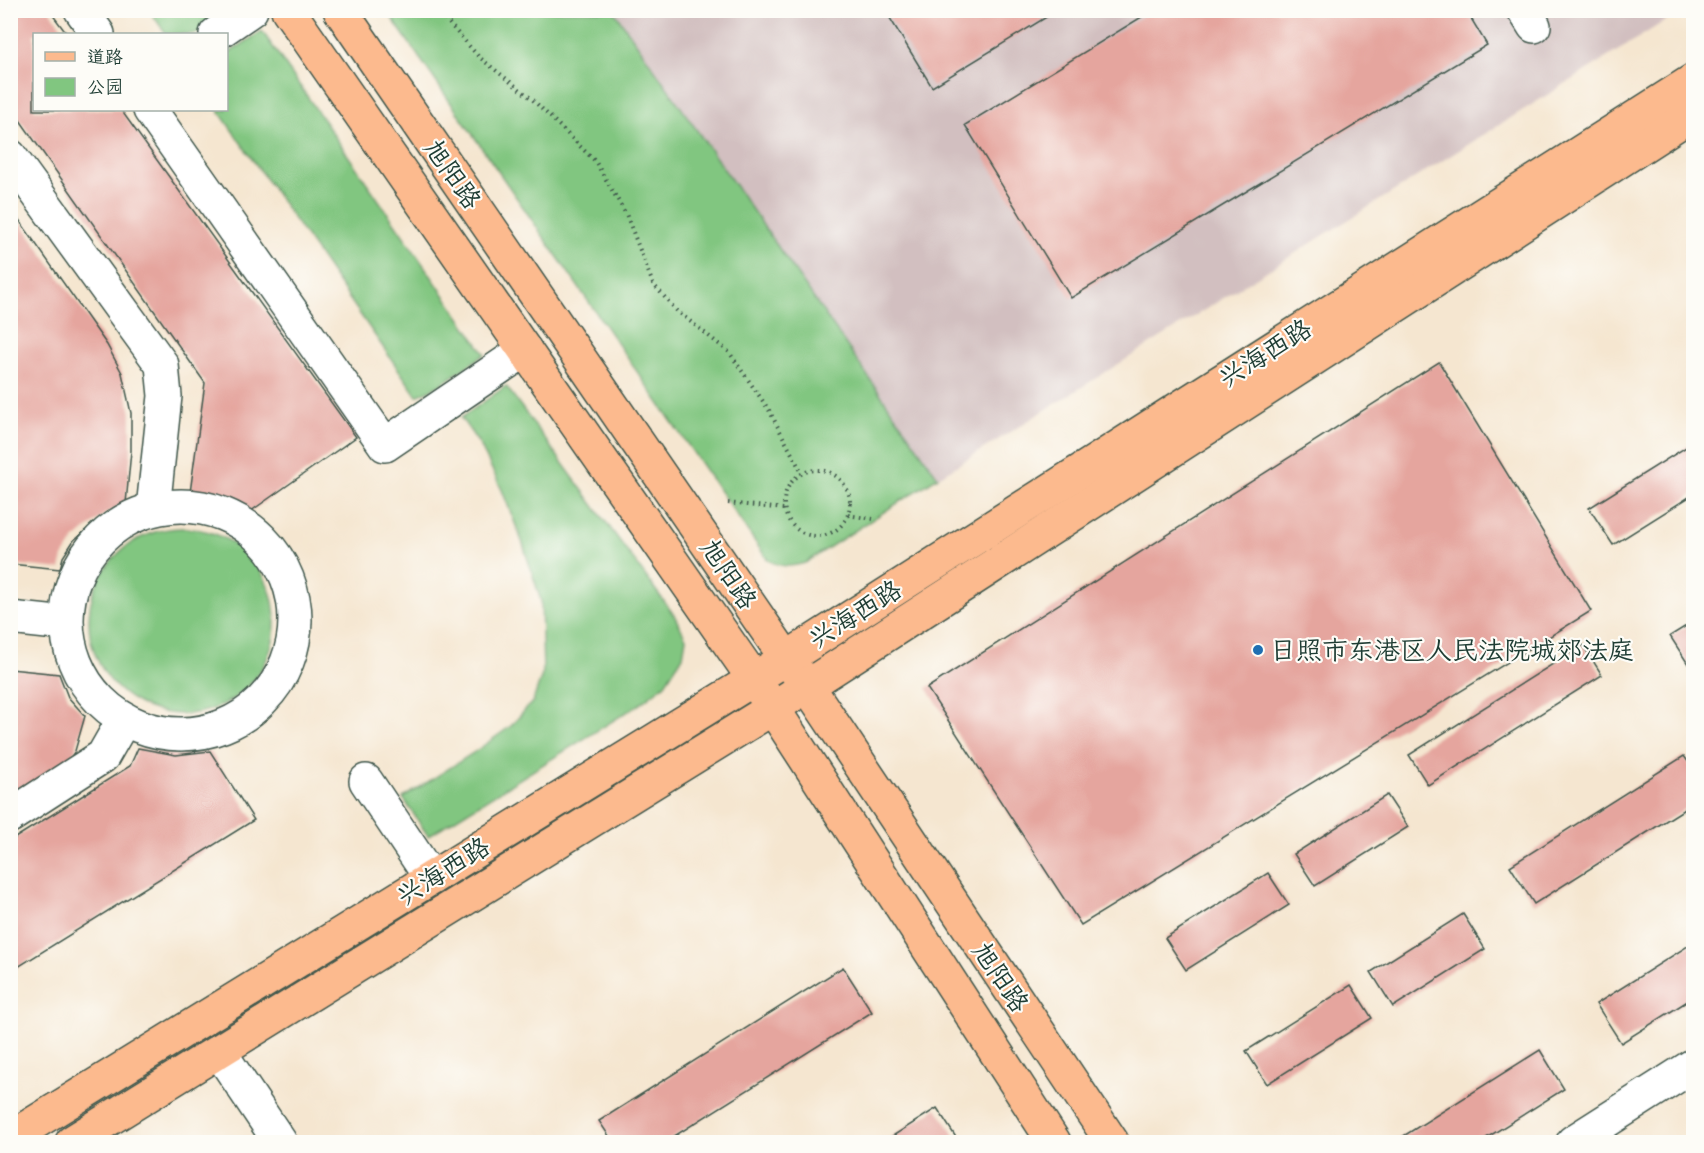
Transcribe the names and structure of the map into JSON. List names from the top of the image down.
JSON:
{
  "streets": {
    "main road": ["旭阳路", "兴海西路"]
  },
  "crossings": [
    ["旭阳路", "兴海西路"]
  ],
  "places": ["日照市东港区人民法院城郊法庭"],
  "legend": ["道路", "公园"]
}
